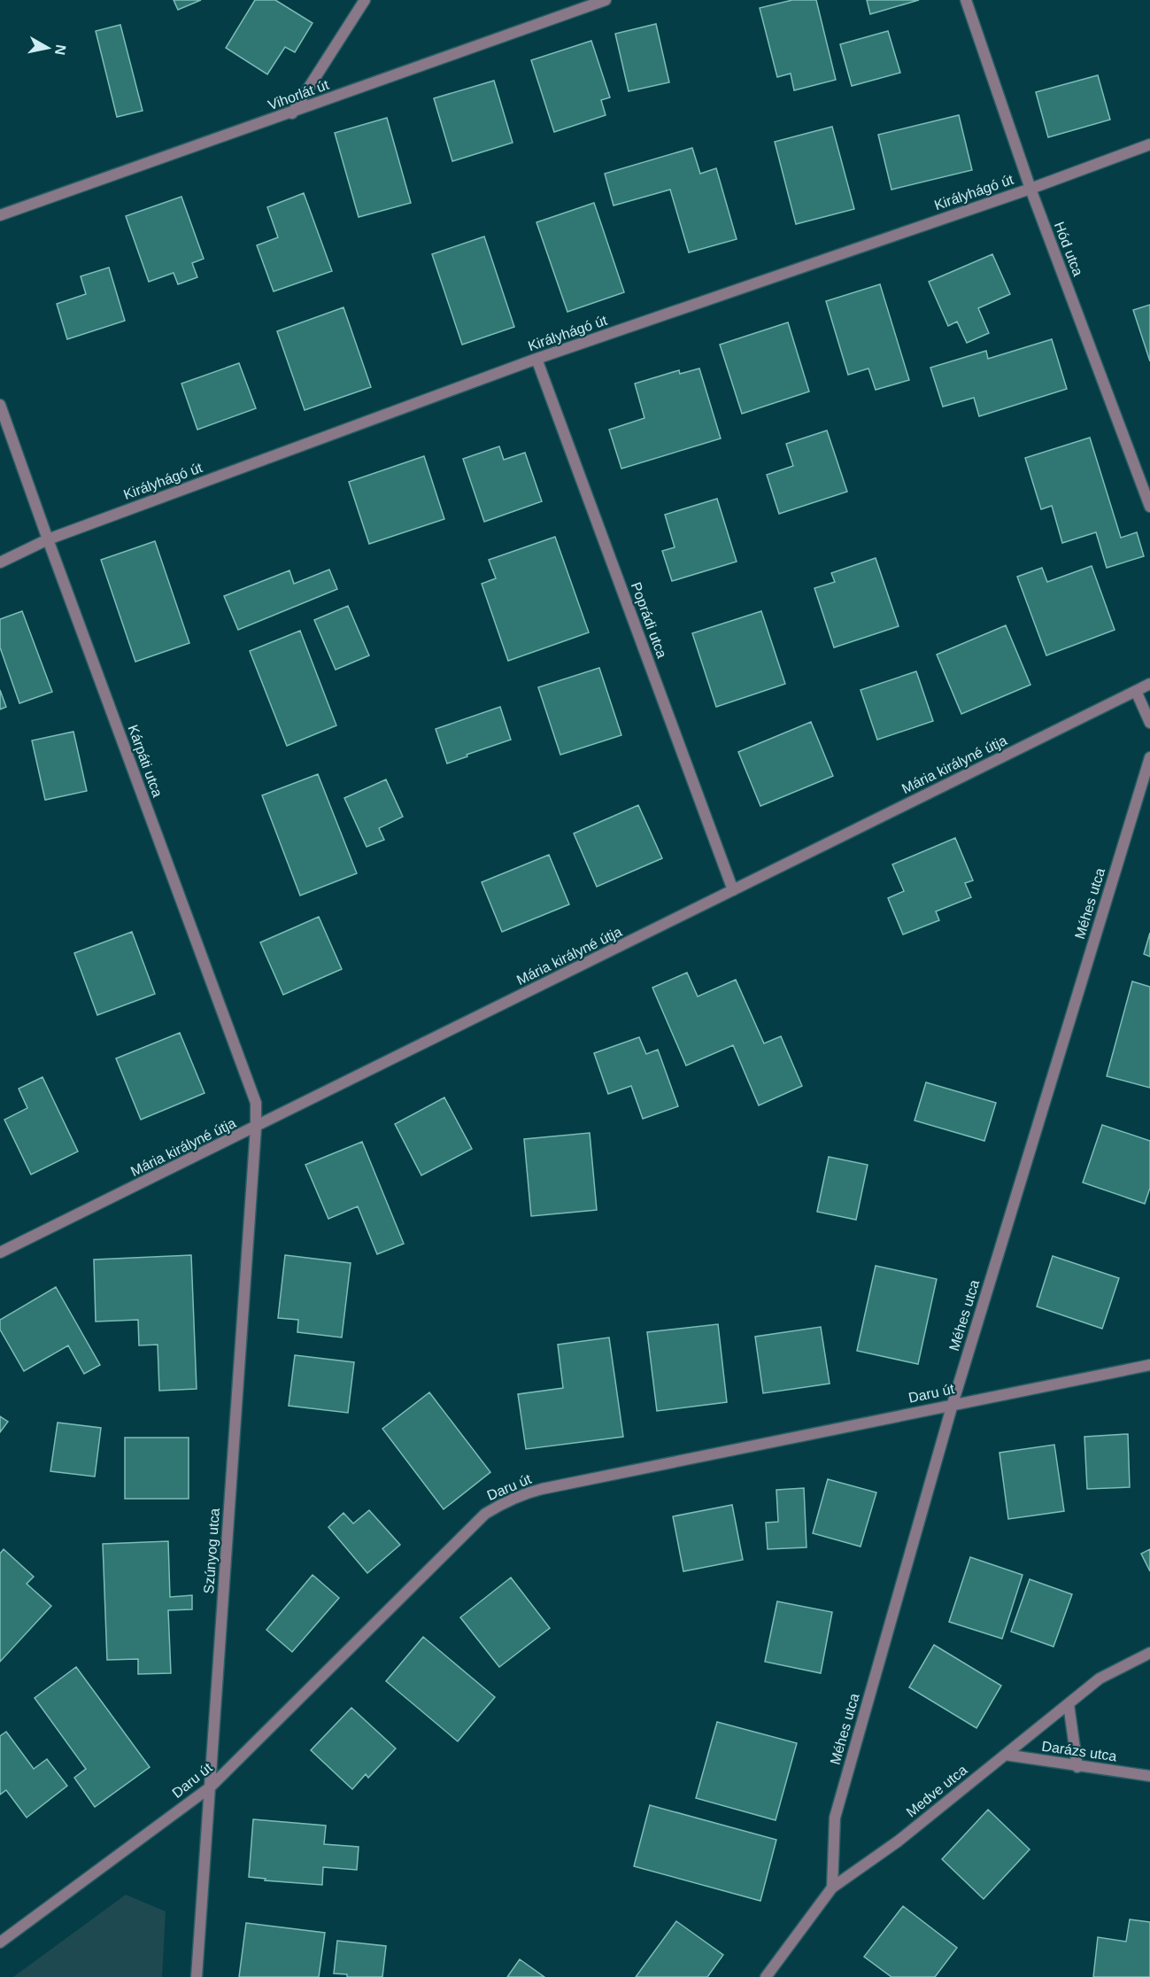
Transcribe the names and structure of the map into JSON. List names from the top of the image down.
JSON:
{
  "streets": {
    "street": [
      "Vihorlát út",
      "Királyhágó út",
      "Hód utca",
      "Poprádi utca",
      "Kárpáti utca",
      "Mária királyné útja",
      "Méhes utca",
      "Daru út",
      "Szúnyog utca",
      "Darázs utca",
      "Medve utca"
    ]
  },
  "crossings": [
    ["Királyhágó út", "Hód utca"],
    ["Királyhágó út", "Poprádi utca"],
    ["Királyhágó út", "Kárpáti utca"],
    ["Poprádi utca", "Mária királyné útja"],
    ["Kárpáti utca", "Mária királyné útja"],
    ["Kárpáti utca", "Szúnyog utca"],
    ["Mária királyné útja", "Szúnyog utca"],
    ["Méhes utca", "Daru út"],
    ["Méhes utca", "Medve utca"],
    ["Daru út", "Szúnyog utca"],
    ["Darázs utca", "Medve utca"]
  ],
  "north": "right"
}
